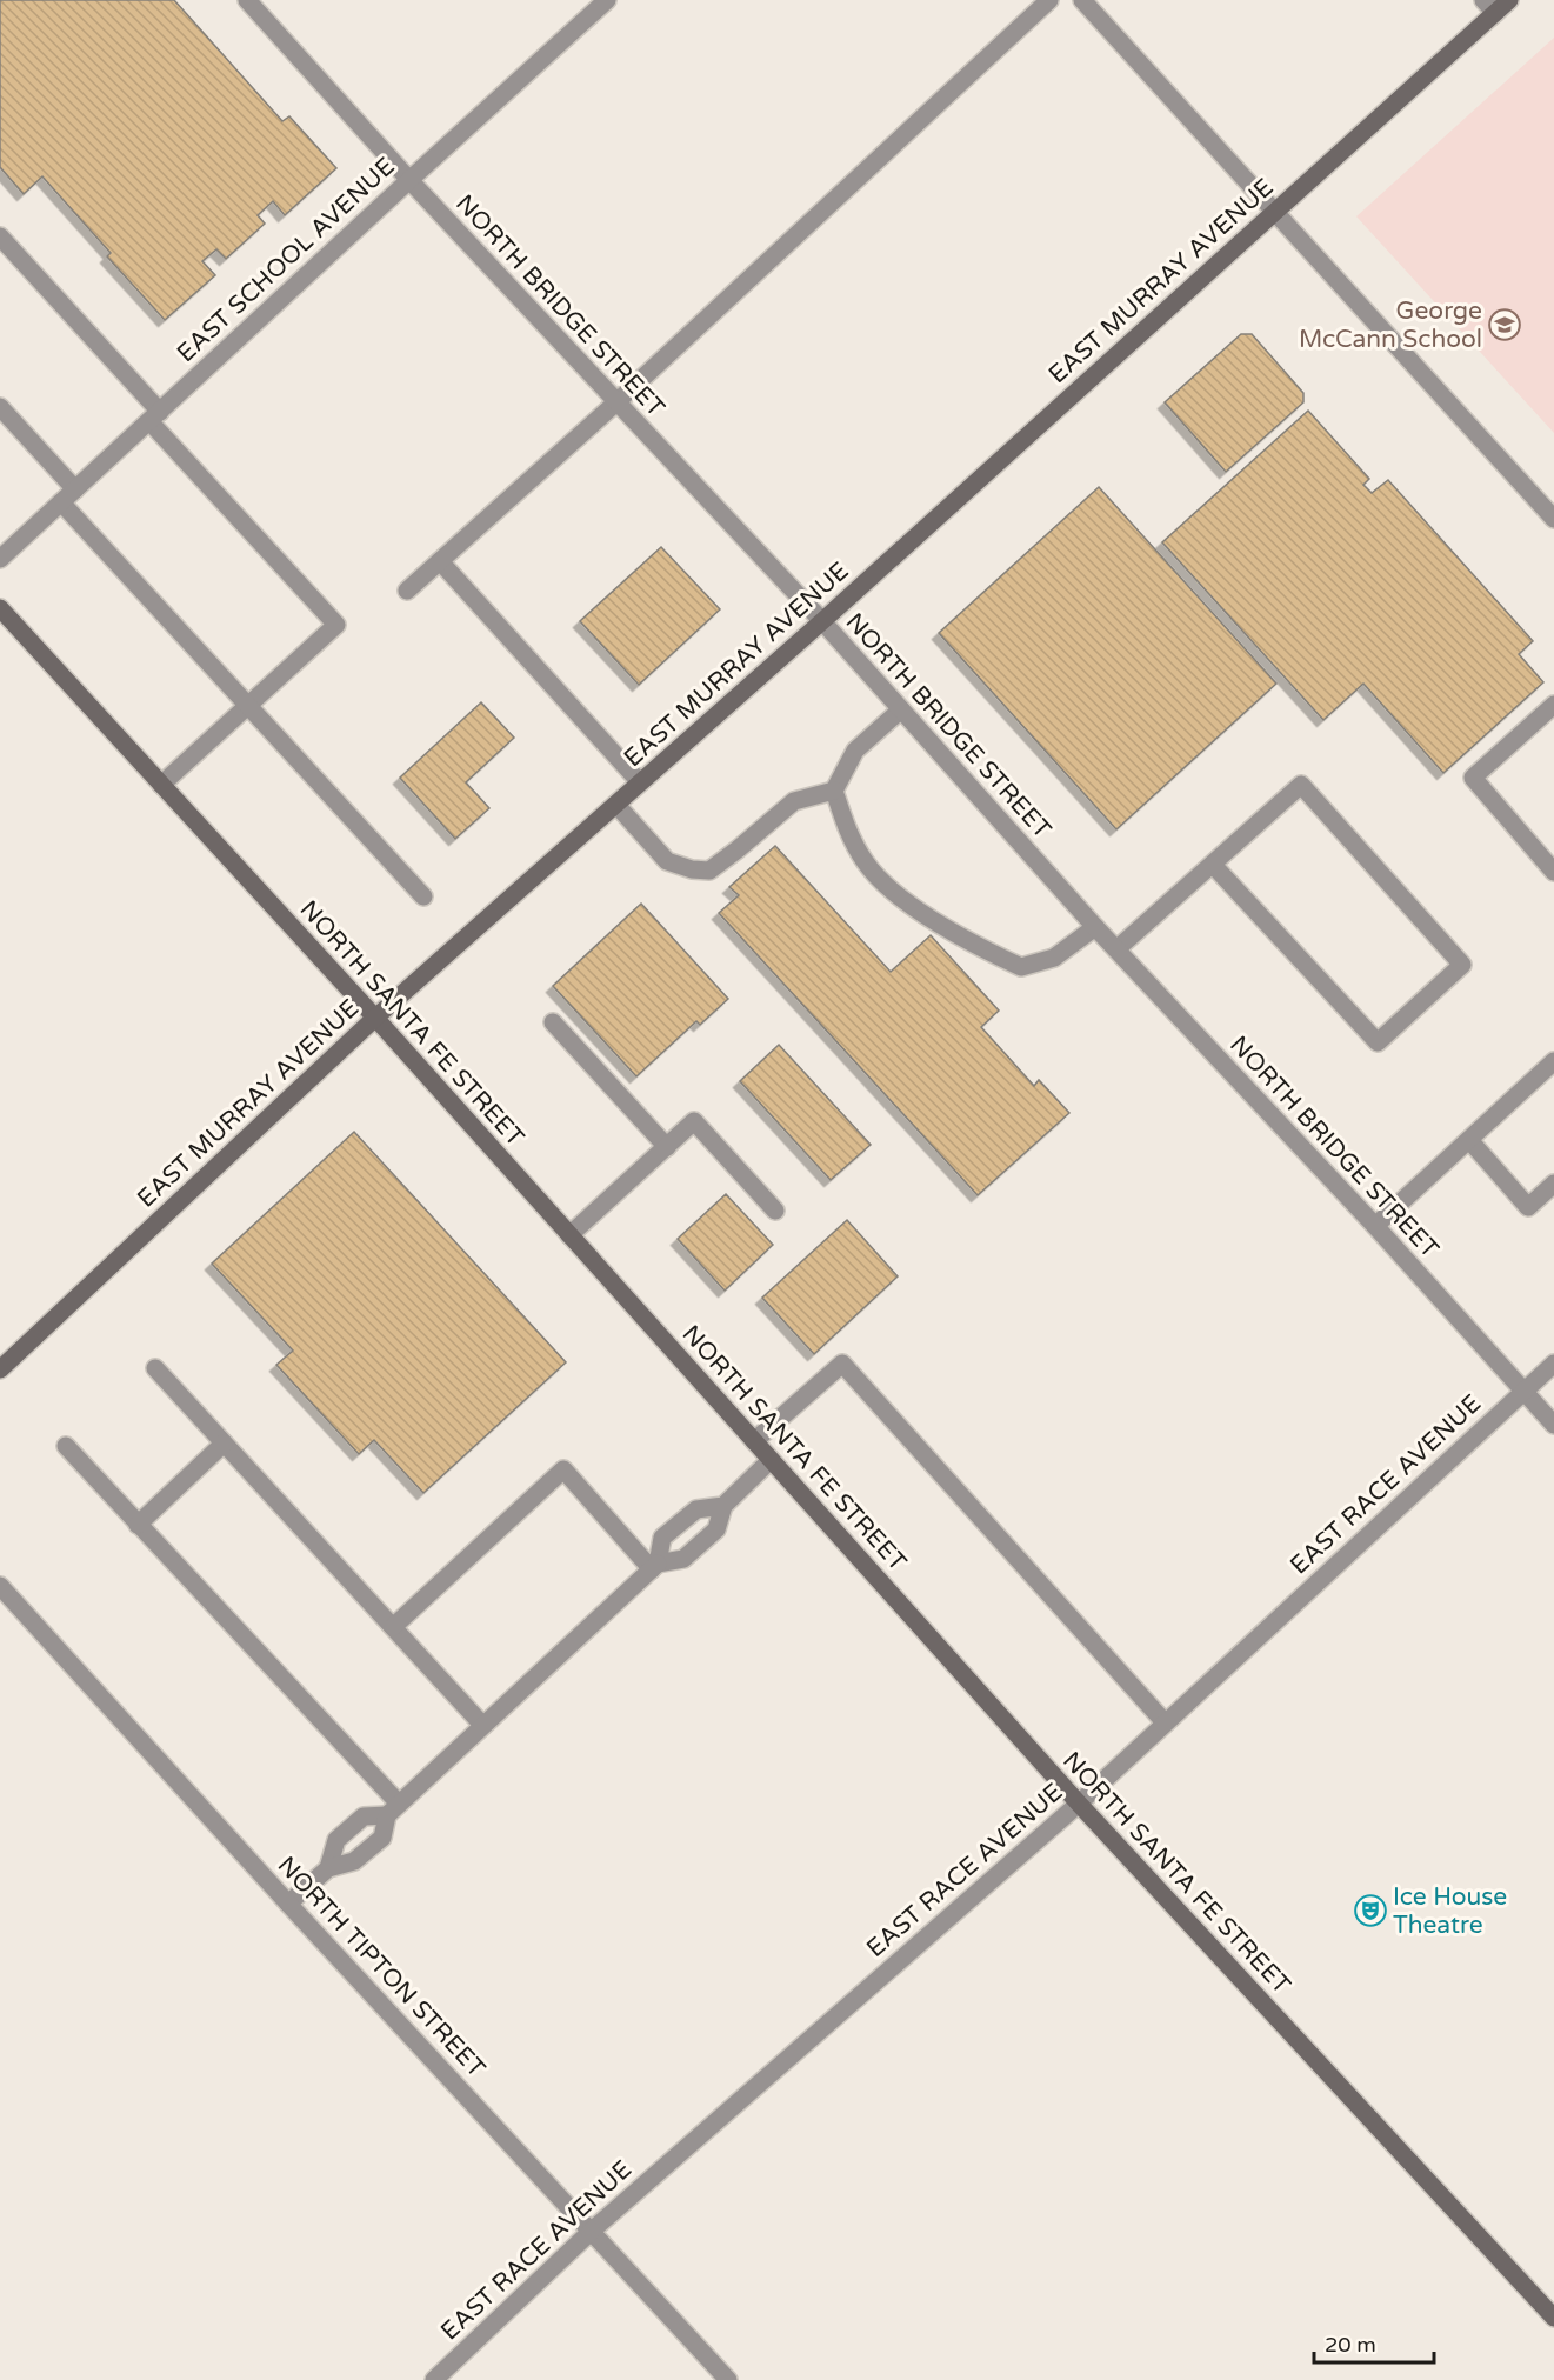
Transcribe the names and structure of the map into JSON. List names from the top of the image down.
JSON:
{
  "streets": {
    "street": [
      "EAST SCHOOL AVENUE",
      "EAST MURRAY AVENUE",
      "NORTH BRIDGE STREET",
      "NORTH SANTA FE STREET",
      "EAST RACE AVENUE",
      "NORTH TIPTON STREET"
    ]
  },
  "crossings": [
    ["EAST SCHOOL AVENUE", "NORTH BRIDGE STREET"],
    ["EAST MURRAY AVENUE", "NORTH BRIDGE STREET"],
    ["EAST MURRAY AVENUE", "NORTH SANTA FE STREET"],
    ["NORTH BRIDGE STREET", "EAST RACE AVENUE"],
    ["NORTH SANTA FE STREET", "EAST RACE AVENUE"],
    ["EAST RACE AVENUE", "NORTH TIPTON STREET"]
  ],
  "places": {
    "school or university": ["George McCann School"],
    "theatre": ["Ice House Theatre"]
  },
  "scale_bar": "20 m"
}
